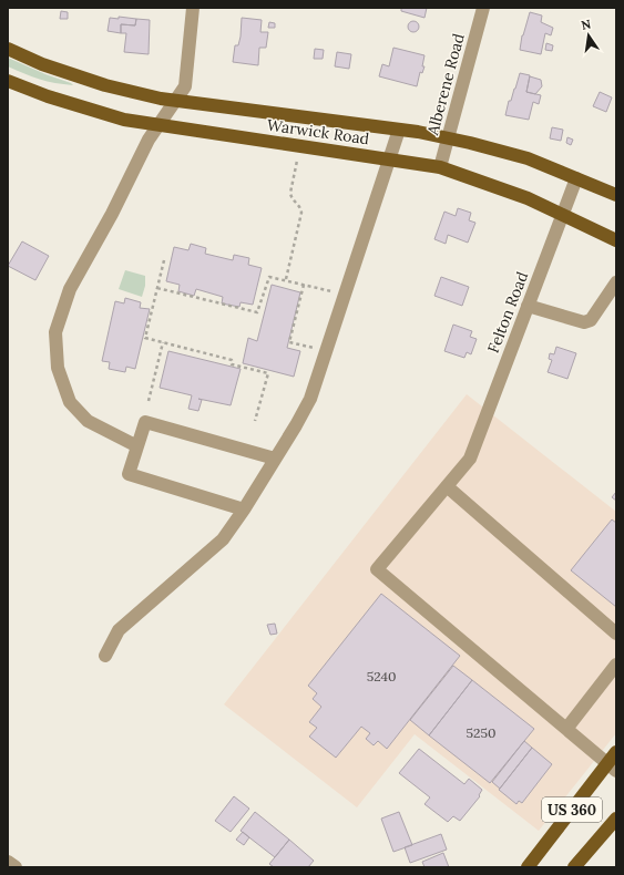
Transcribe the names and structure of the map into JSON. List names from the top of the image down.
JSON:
{
  "streets": {
    "main road": ["Warwick Road", "US 360"],
    "street": ["Alberene Road", "Felton Road"]
  },
  "crossings": [
    ["Alberene Road", "Warwick Road"],
    ["Warwick Road", "Felton Road"]
  ],
  "house_numbers": ["5240", "5250"],
  "north": "top"
}
